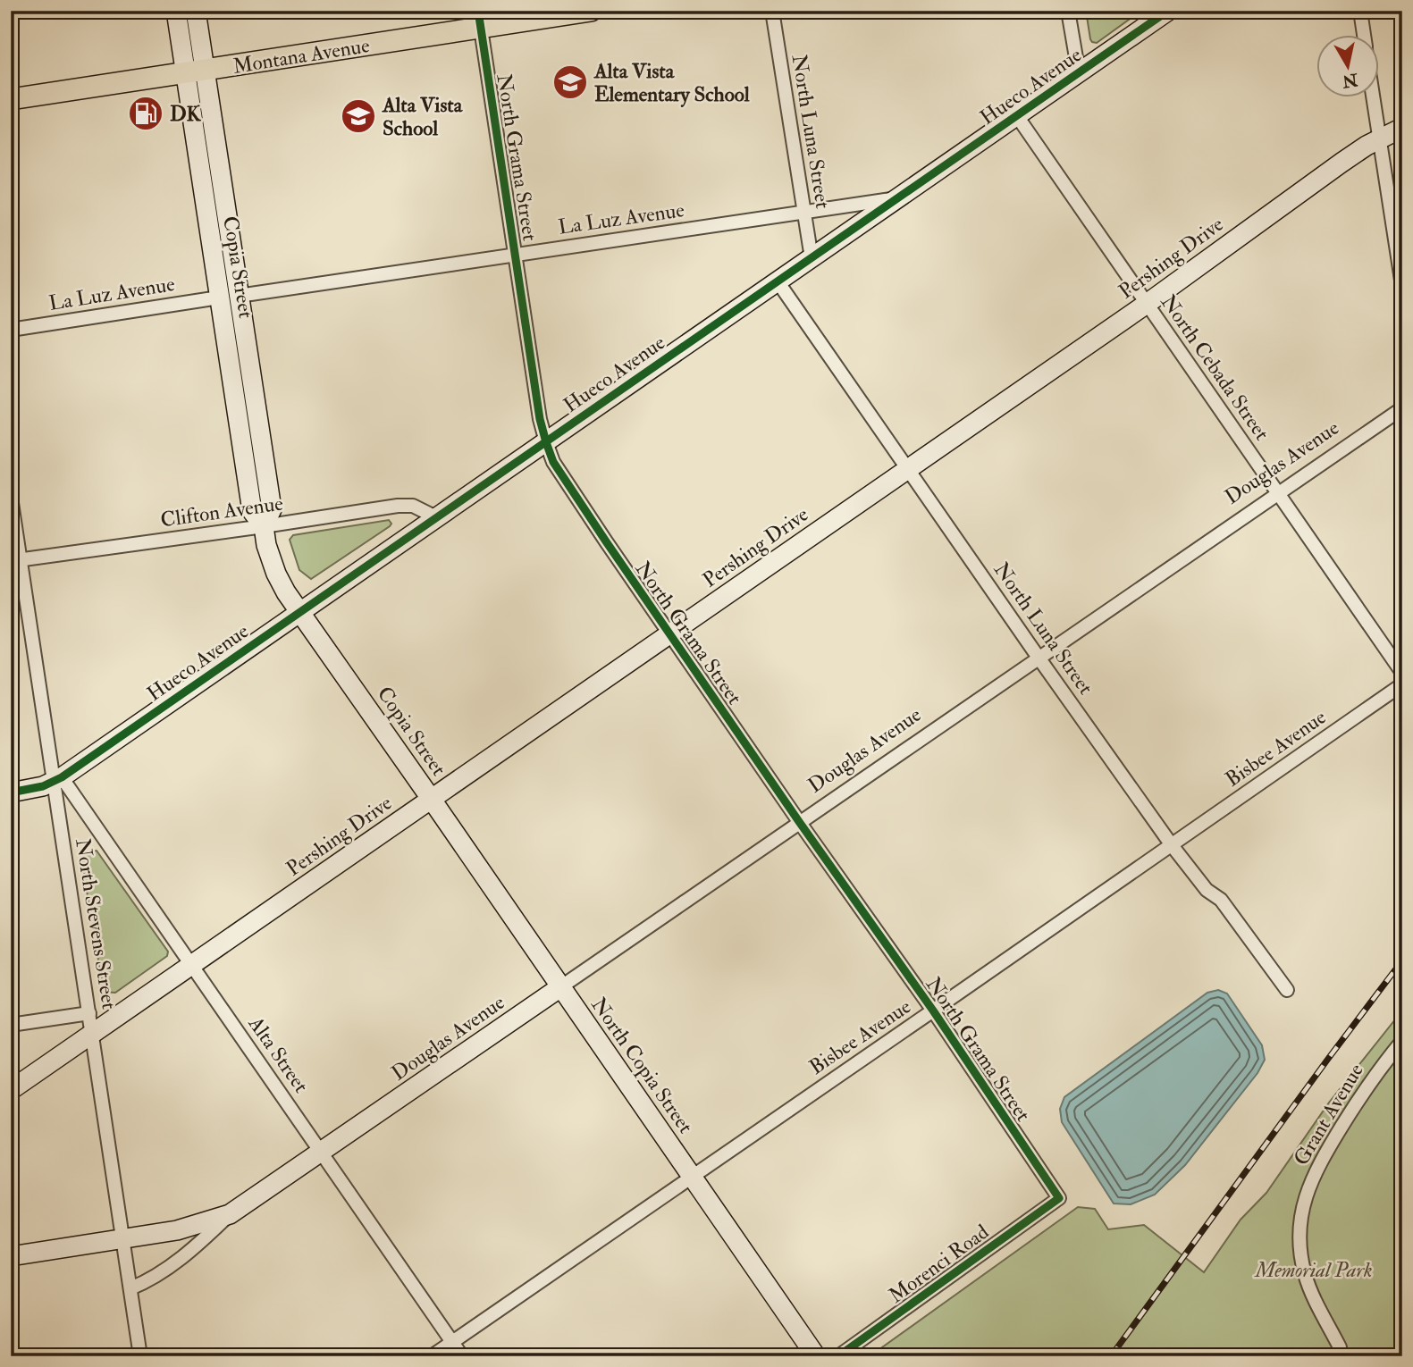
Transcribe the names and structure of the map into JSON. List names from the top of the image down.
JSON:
{
  "streets": {
    "main road": [
      "Montana Avenue",
      "Hueco Avenue",
      "Pershing Drive",
      "Copia Street",
      "Douglas Avenue",
      "North Copia Street"
    ],
    "street": [
      "North Luna Street",
      "North Grama Street",
      "La Luz Avenue",
      "North Cebada Street",
      "Clifton Avenue",
      "Bisbee Avenue",
      "North Stevens Street",
      "Alta Street",
      "Grant Avenue",
      "Morenci Road"
    ]
  },
  "crossings": [
    ["Montana Avenue", "North Grama Street"],
    ["Montana Avenue", "Copia Street"],
    ["Hueco Avenue", "North Luna Street"],
    ["Hueco Avenue", "North Grama Street"],
    ["Hueco Avenue", "La Luz Avenue"],
    ["Hueco Avenue", "Copia Street"],
    ["Hueco Avenue", "North Cebada Street"],
    ["Hueco Avenue", "Clifton Avenue"],
    ["Hueco Avenue", "North Stevens Street"],
    ["Hueco Avenue", "Alta Street"],
    ["North Luna Street", "La Luz Avenue"],
    ["North Luna Street", "Pershing Drive"],
    ["North Luna Street", "Douglas Avenue"],
    ["North Luna Street", "Bisbee Avenue"],
    ["North Grama Street", "La Luz Avenue"],
    ["North Grama Street", "Pershing Drive"],
    ["North Grama Street", "Douglas Avenue"],
    ["North Grama Street", "Bisbee Avenue"],
    ["North Grama Street", "Morenci Road"],
    ["La Luz Avenue", "Copia Street"],
    ["Pershing Drive", "Copia Street"],
    ["Pershing Drive", "North Cebada Street"],
    ["Pershing Drive", "North Stevens Street"],
    ["Pershing Drive", "Alta Street"],
    ["Pershing Drive", "North Copia Street"],
    ["Copia Street", "Clifton Avenue"],
    ["Copia Street", "North Copia Street"],
    ["North Cebada Street", "Douglas Avenue"],
    ["Douglas Avenue", "North Stevens Street"],
    ["Douglas Avenue", "Alta Street"],
    ["Douglas Avenue", "North Copia Street"],
    ["Clifton Avenue", "North Stevens Street"],
    ["Bisbee Avenue", "Alta Street"],
    ["Bisbee Avenue", "North Copia Street"],
    ["North Stevens Street", "Alta Street"]
  ],
  "parks": ["Memorial Park"],
  "places": {
    "school or university": ["Alta Vista Elementary School", "Alta Vista School"],
    "fuel station": ["DK"]
  },
  "north": "bottom"
}
